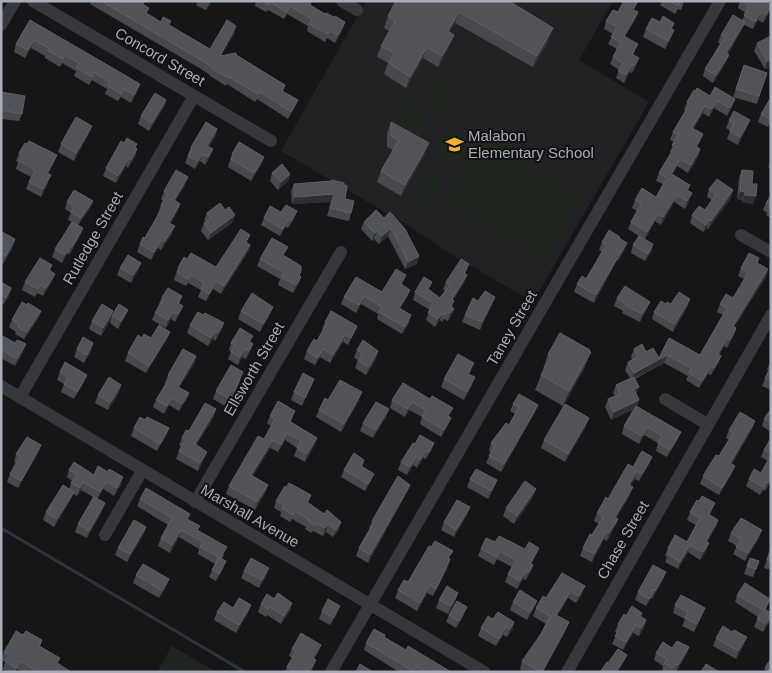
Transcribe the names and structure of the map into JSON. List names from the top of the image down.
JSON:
{
  "streets": {
    "street": [
      "Concord Street",
      "Rutledge Street",
      "Taney Street",
      "Ellsworth Street",
      "Marshall Avenue",
      "Chase Street"
    ]
  },
  "crossings": [
    ["Concord Street", "Rutledge Street"],
    ["Rutledge Street", "Marshall Avenue"],
    ["Taney Street", "Marshall Avenue"],
    ["Ellsworth Street", "Marshall Avenue"]
  ],
  "places": {
    "school or university": ["Malabon Elementary School"]
  }
}
